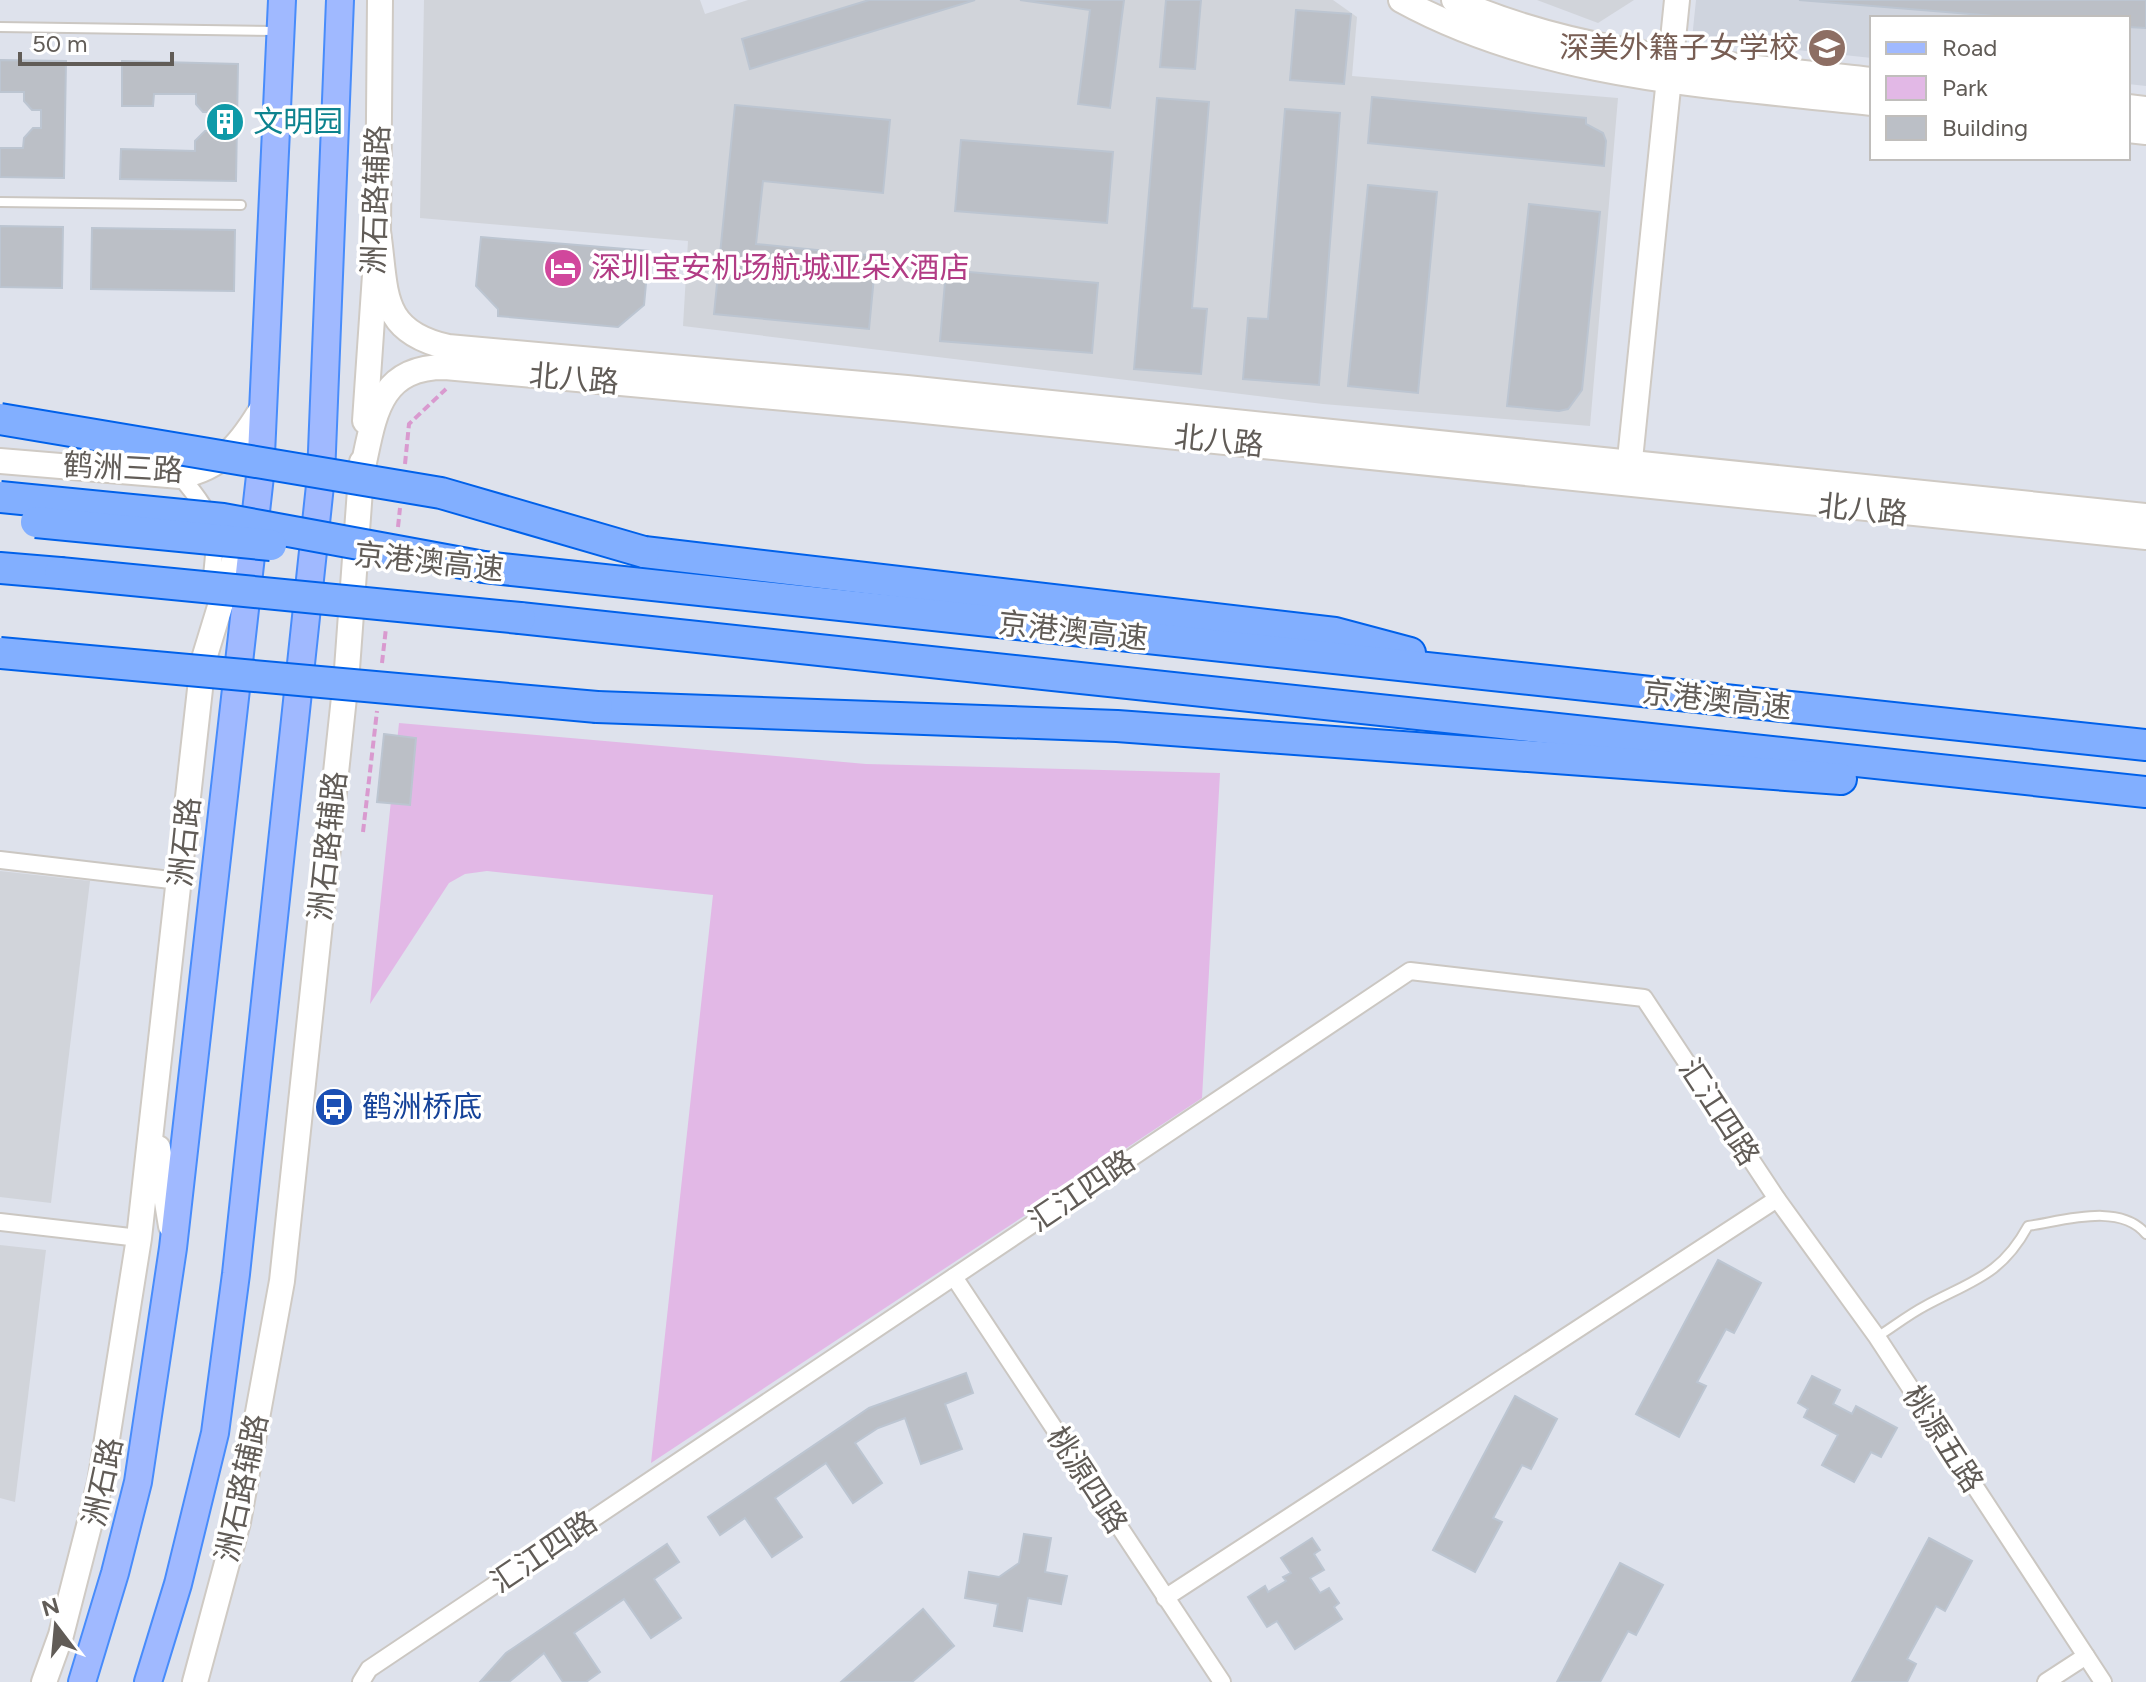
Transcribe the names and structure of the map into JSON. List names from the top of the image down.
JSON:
{
  "streets": {
    "highway": ["京港澳高速"],
    "main road": ["洲石路"],
    "street": [
      "洲石路辅路",
      "北八路",
      "鹤洲三路",
      "汇江四路",
      "桃源五路",
      "桃源四路"
    ]
  },
  "crossings": [
    ["洲石路辅路", "北八路"],
    ["鹤洲三路", "洲石路"],
    ["汇江四路", "桃源五路"],
    ["汇江四路", "桃源四路"]
  ],
  "places": {
    "school or university": ["深美外籍子女学校"],
    "building": ["文明园"],
    "hotel": ["深圳宝安机场航城亚朵X酒店"],
    "bus stop": ["鹤洲桥底"]
  },
  "legend": ["Road", "Park", "Building"],
  "scale_bar": "50 m",
  "north": "top"
}
